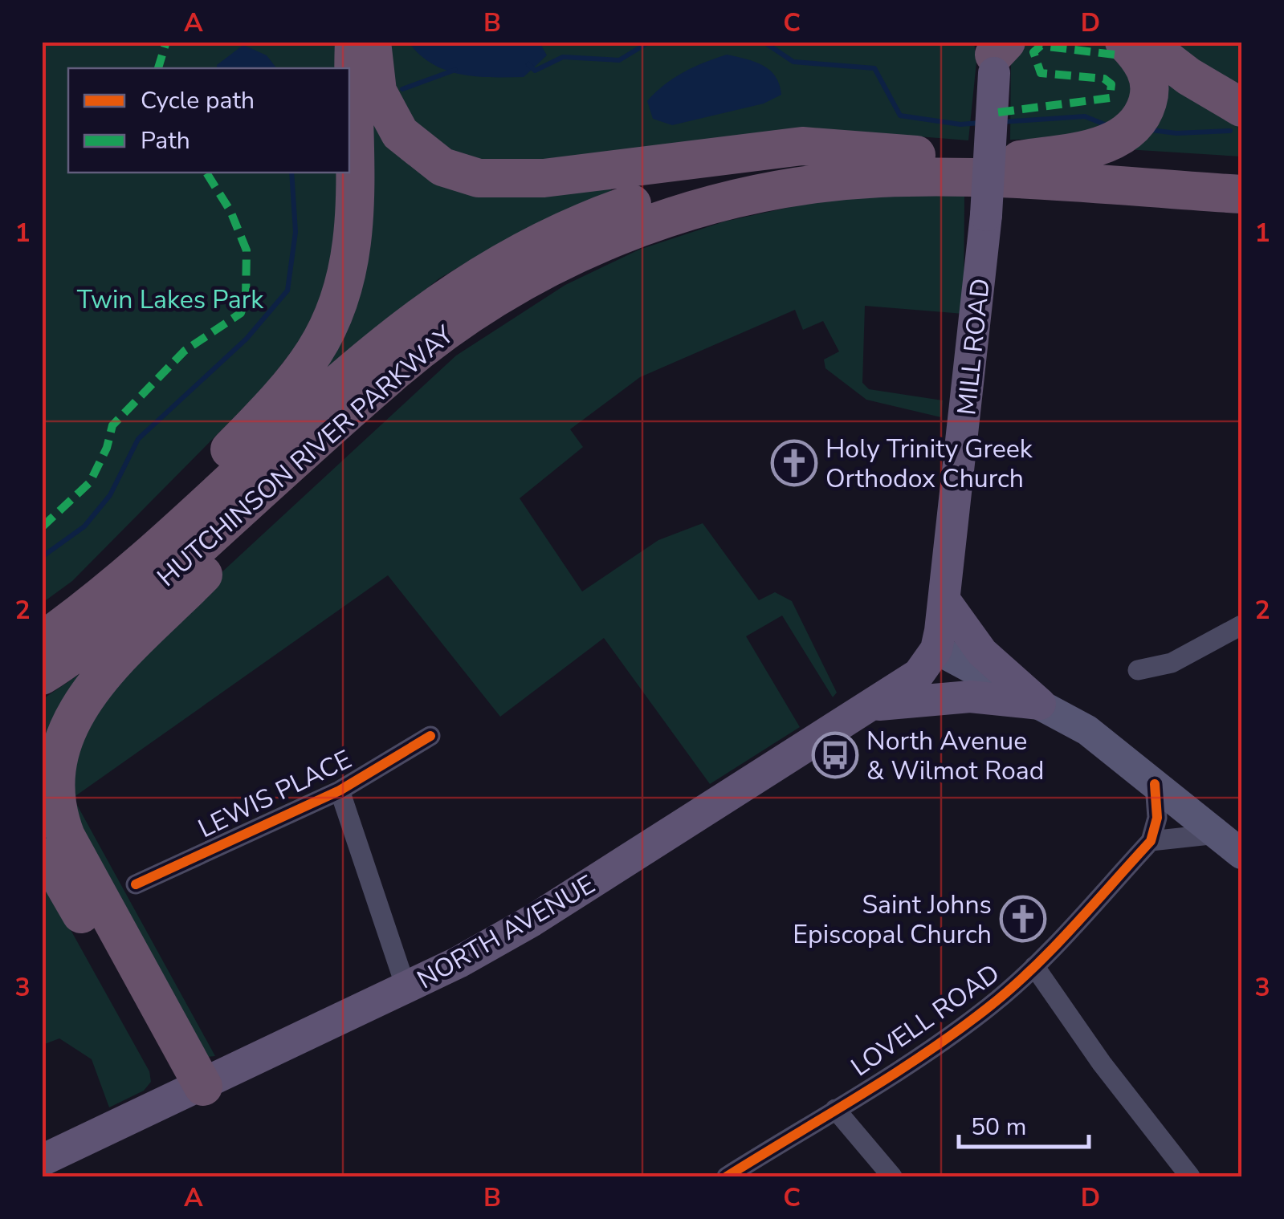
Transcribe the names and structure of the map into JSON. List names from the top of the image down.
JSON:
{
  "streets": {
    "highway": ["HUTCHINSON RIVER PARKWAY"],
    "main road": ["MILL ROAD", "NORTH AVENUE"],
    "street": ["LEWIS PLACE", "LOVELL ROAD"]
  },
  "crossings": [
    ["MILL ROAD", "NORTH AVENUE"]
  ],
  "parks": ["Twin Lakes Park"],
  "places": {
    "church": ["Holy Trinity Greek Orthodox Church", "Saint Johns Episcopal Church"],
    "bus stop": ["North Avenue & Wilmot Road"]
  },
  "legend": ["Cycle path", "Path"],
  "scale_bar": "50 m",
  "grid": {
    "columns": [
      "A",
      "B",
      "C",
      "D"
    ],
    "rows": ["1", "2", "3"]
  }
}
